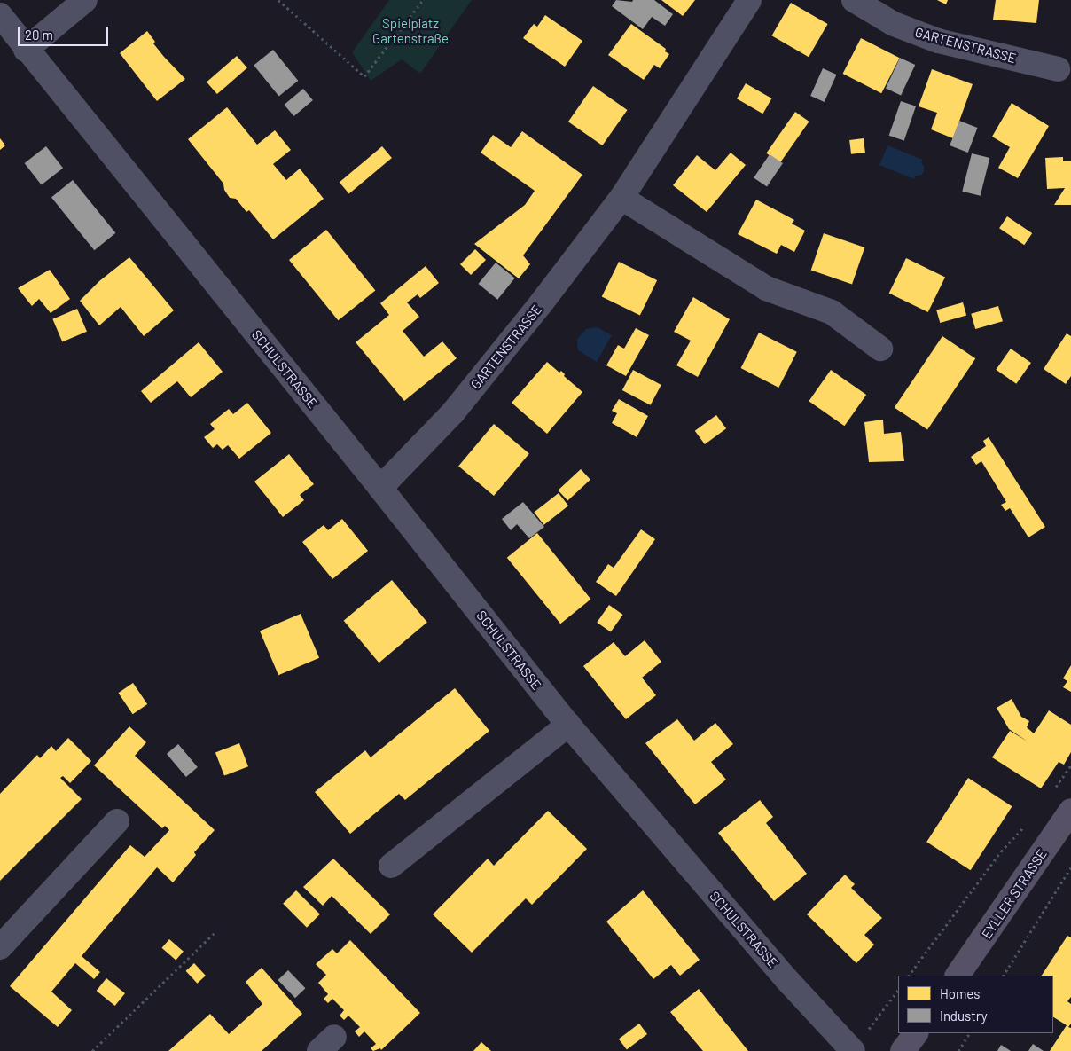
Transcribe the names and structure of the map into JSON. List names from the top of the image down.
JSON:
{
  "streets": {
    "main road": ["EYLLER STRASSE"],
    "street": ["GARTENSTRASSE", "SCHULSTRASSE"]
  },
  "crossings": [
    ["GARTENSTRASSE", "SCHULSTRASSE"]
  ],
  "parks": ["Spielplatz Gartenstraße"],
  "legend": ["Homes", "Industry"],
  "scale_bar": "20 m"
}
